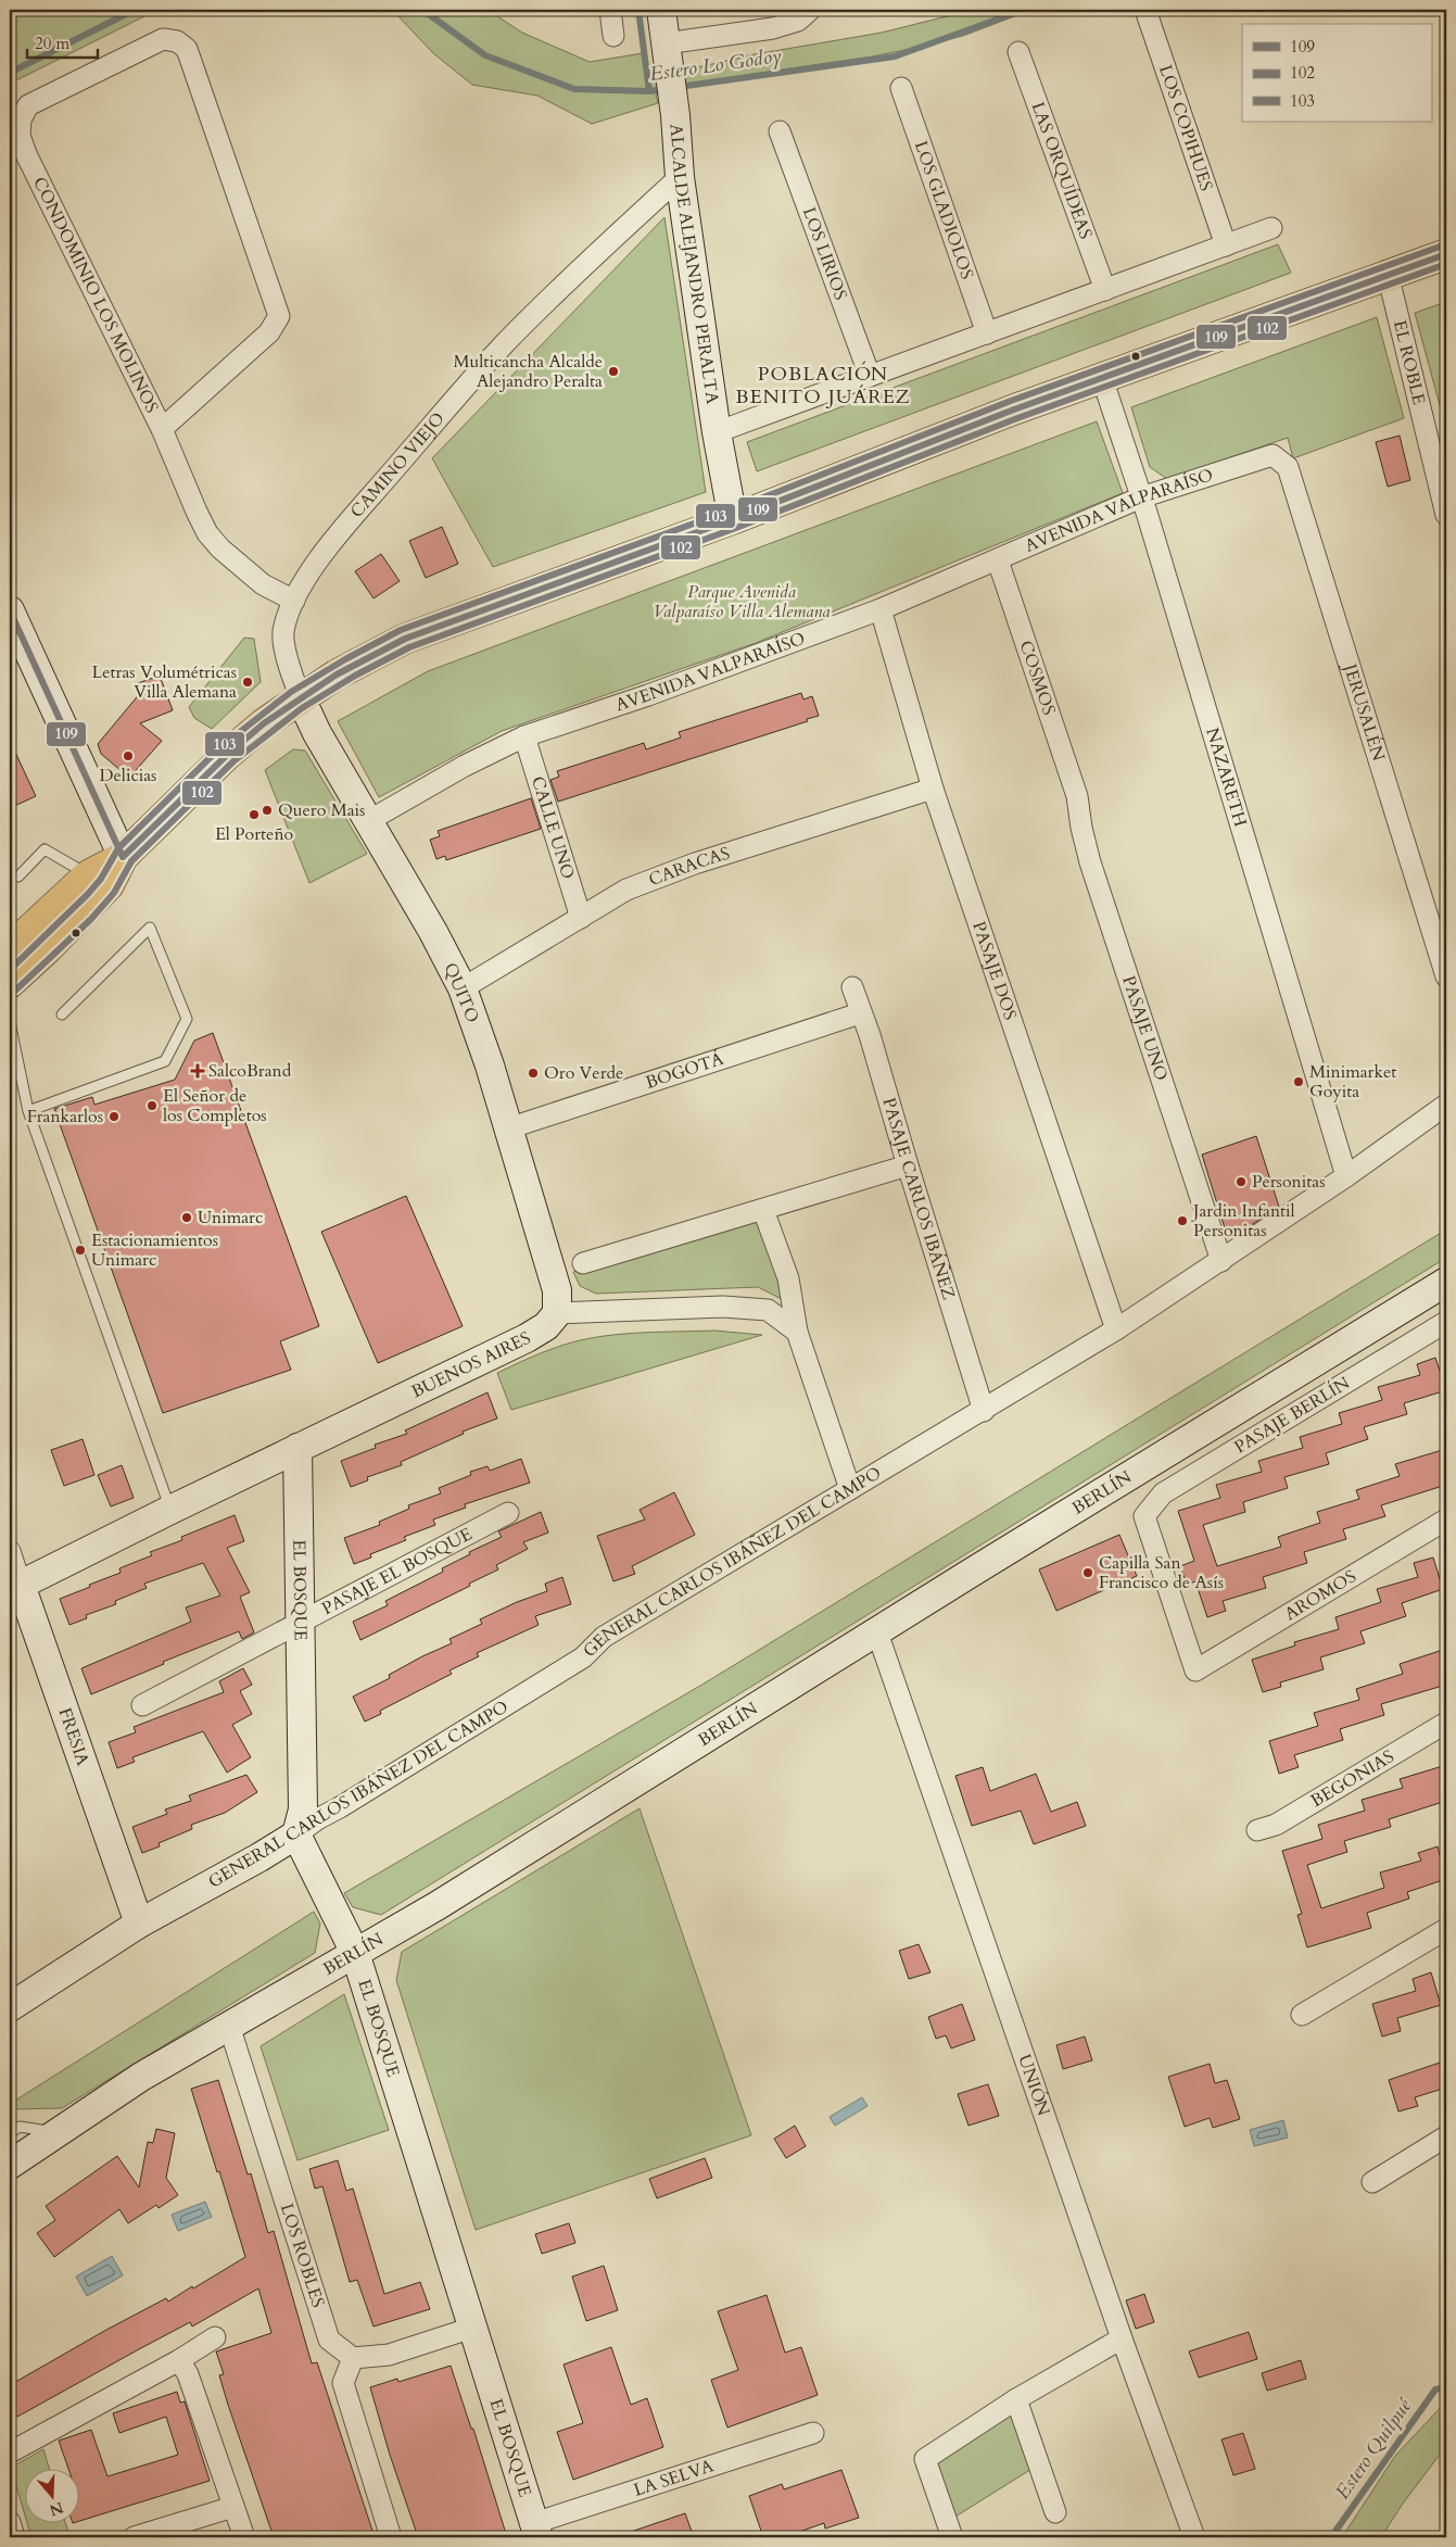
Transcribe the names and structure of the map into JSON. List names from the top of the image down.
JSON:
{
  "streets": {
    "main road": [
      "ALCALDE ALEJANDRO PERALTA",
      "QUITO",
      "BUENOS AIRES",
      "BERLÍN",
      "GENERAL CARLOS IBÁÑEZ DEL CAMPO",
      "EL BOSQUE",
      "FRESIA"
    ],
    "street": [
      "LOS COPIHUES",
      "LAS ORQUÍDEAS",
      "LOS GLADIOLOS",
      "LOS LIRIOS",
      "CONDOMINIO LOS MOLINOS",
      "EL ROBLE",
      "CAMINO VIEJO",
      "AVENIDA VALPARAÍSO",
      "COSMOS",
      "JERUSALÉN",
      "NAZARETH",
      "CALLE UNO",
      "CARACAS",
      "PASAJE DOS",
      "PASAJE UNO",
      "BOGOTÁ",
      "PASAJE CARLOS IBÁÑEZ",
      "PASAJE BERLÍN",
      "PASAJE EL BOSQUE",
      "AROMOS",
      "BEGONIAS",
      "UNIÓN",
      "LOS ROBLES",
      "LA SELVA"
    ]
  },
  "crossings": [
    ["ALCALDE ALEJANDRO PERALTA", "CAMINO VIEJO"],
    ["CONDOMINIO LOS MOLINOS", "CAMINO VIEJO"],
    ["CAMINO VIEJO", "QUITO"],
    ["AVENIDA VALPARAÍSO", "COSMOS"],
    ["AVENIDA VALPARAÍSO", "JERUSALÉN"],
    ["AVENIDA VALPARAÍSO", "NAZARETH"],
    ["AVENIDA VALPARAÍSO", "CALLE UNO"],
    ["AVENIDA VALPARAÍSO", "PASAJE DOS"],
    ["AVENIDA VALPARAÍSO", "QUITO"],
    ["COSMOS", "PASAJE UNO"],
    ["NAZARETH", "GENERAL CARLOS IBÁÑEZ DEL CAMPO"],
    ["CALLE UNO", "CARACAS"],
    ["CARACAS", "PASAJE DOS"],
    ["CARACAS", "QUITO"],
    ["PASAJE DOS", "GENERAL CARLOS IBÁÑEZ DEL CAMPO"],
    ["QUITO", "BOGOTÁ"],
    ["QUITO", "BUENOS AIRES"],
    ["PASAJE UNO", "GENERAL CARLOS IBÁÑEZ DEL CAMPO"],
    ["BOGOTÁ", "PASAJE CARLOS IBÁÑEZ"],
    ["PASAJE CARLOS IBÁÑEZ", "GENERAL CARLOS IBÁÑEZ DEL CAMPO"],
    ["BUENOS AIRES", "EL BOSQUE"],
    ["BUENOS AIRES", "FRESIA"],
    ["PASAJE BERLÍN", "AROMOS"],
    ["BERLÍN", "EL BOSQUE"],
    ["BERLÍN", "UNIÓN"],
    ["BERLÍN", "LOS ROBLES"],
    ["GENERAL CARLOS IBÁÑEZ DEL CAMPO", "EL BOSQUE"],
    ["GENERAL CARLOS IBÁÑEZ DEL CAMPO", "FRESIA"],
    ["PASAJE EL BOSQUE", "EL BOSQUE"],
    ["EL BOSQUE", "LA SELVA"]
  ],
  "districts": ["POBLACIÓN BENITO JUÁREZ"],
  "water": ["Estero Lo Godoy", "Estero Quilpué"],
  "parks": ["Parque Avenida Valparaíso Villa Alemana"],
  "places": {
    "other": [
      "Multicancha Alcalde Alejandro Peralta",
      "Letras Volumétricas Villa Alemana",
      "Delicias",
      "Quero Mais",
      "El Porteño",
      "Oro Verde",
      "Minimarket Goyita",
      "El Señor de los Completos",
      "Frankarlos",
      "Personitas",
      "Unimarc",
      "Jardin Infantil Personitas",
      "Estacionamientos Unimarc",
      "Capilla San Francisco de Asís"
    ],
    "health": ["SalcoBrand"]
  },
  "lines": ["transit line 103", "transit line 109", "transit line 102"],
  "legend": ["109", "102", "103"],
  "scale_bar": "20 m",
  "north": "bottom"
}
